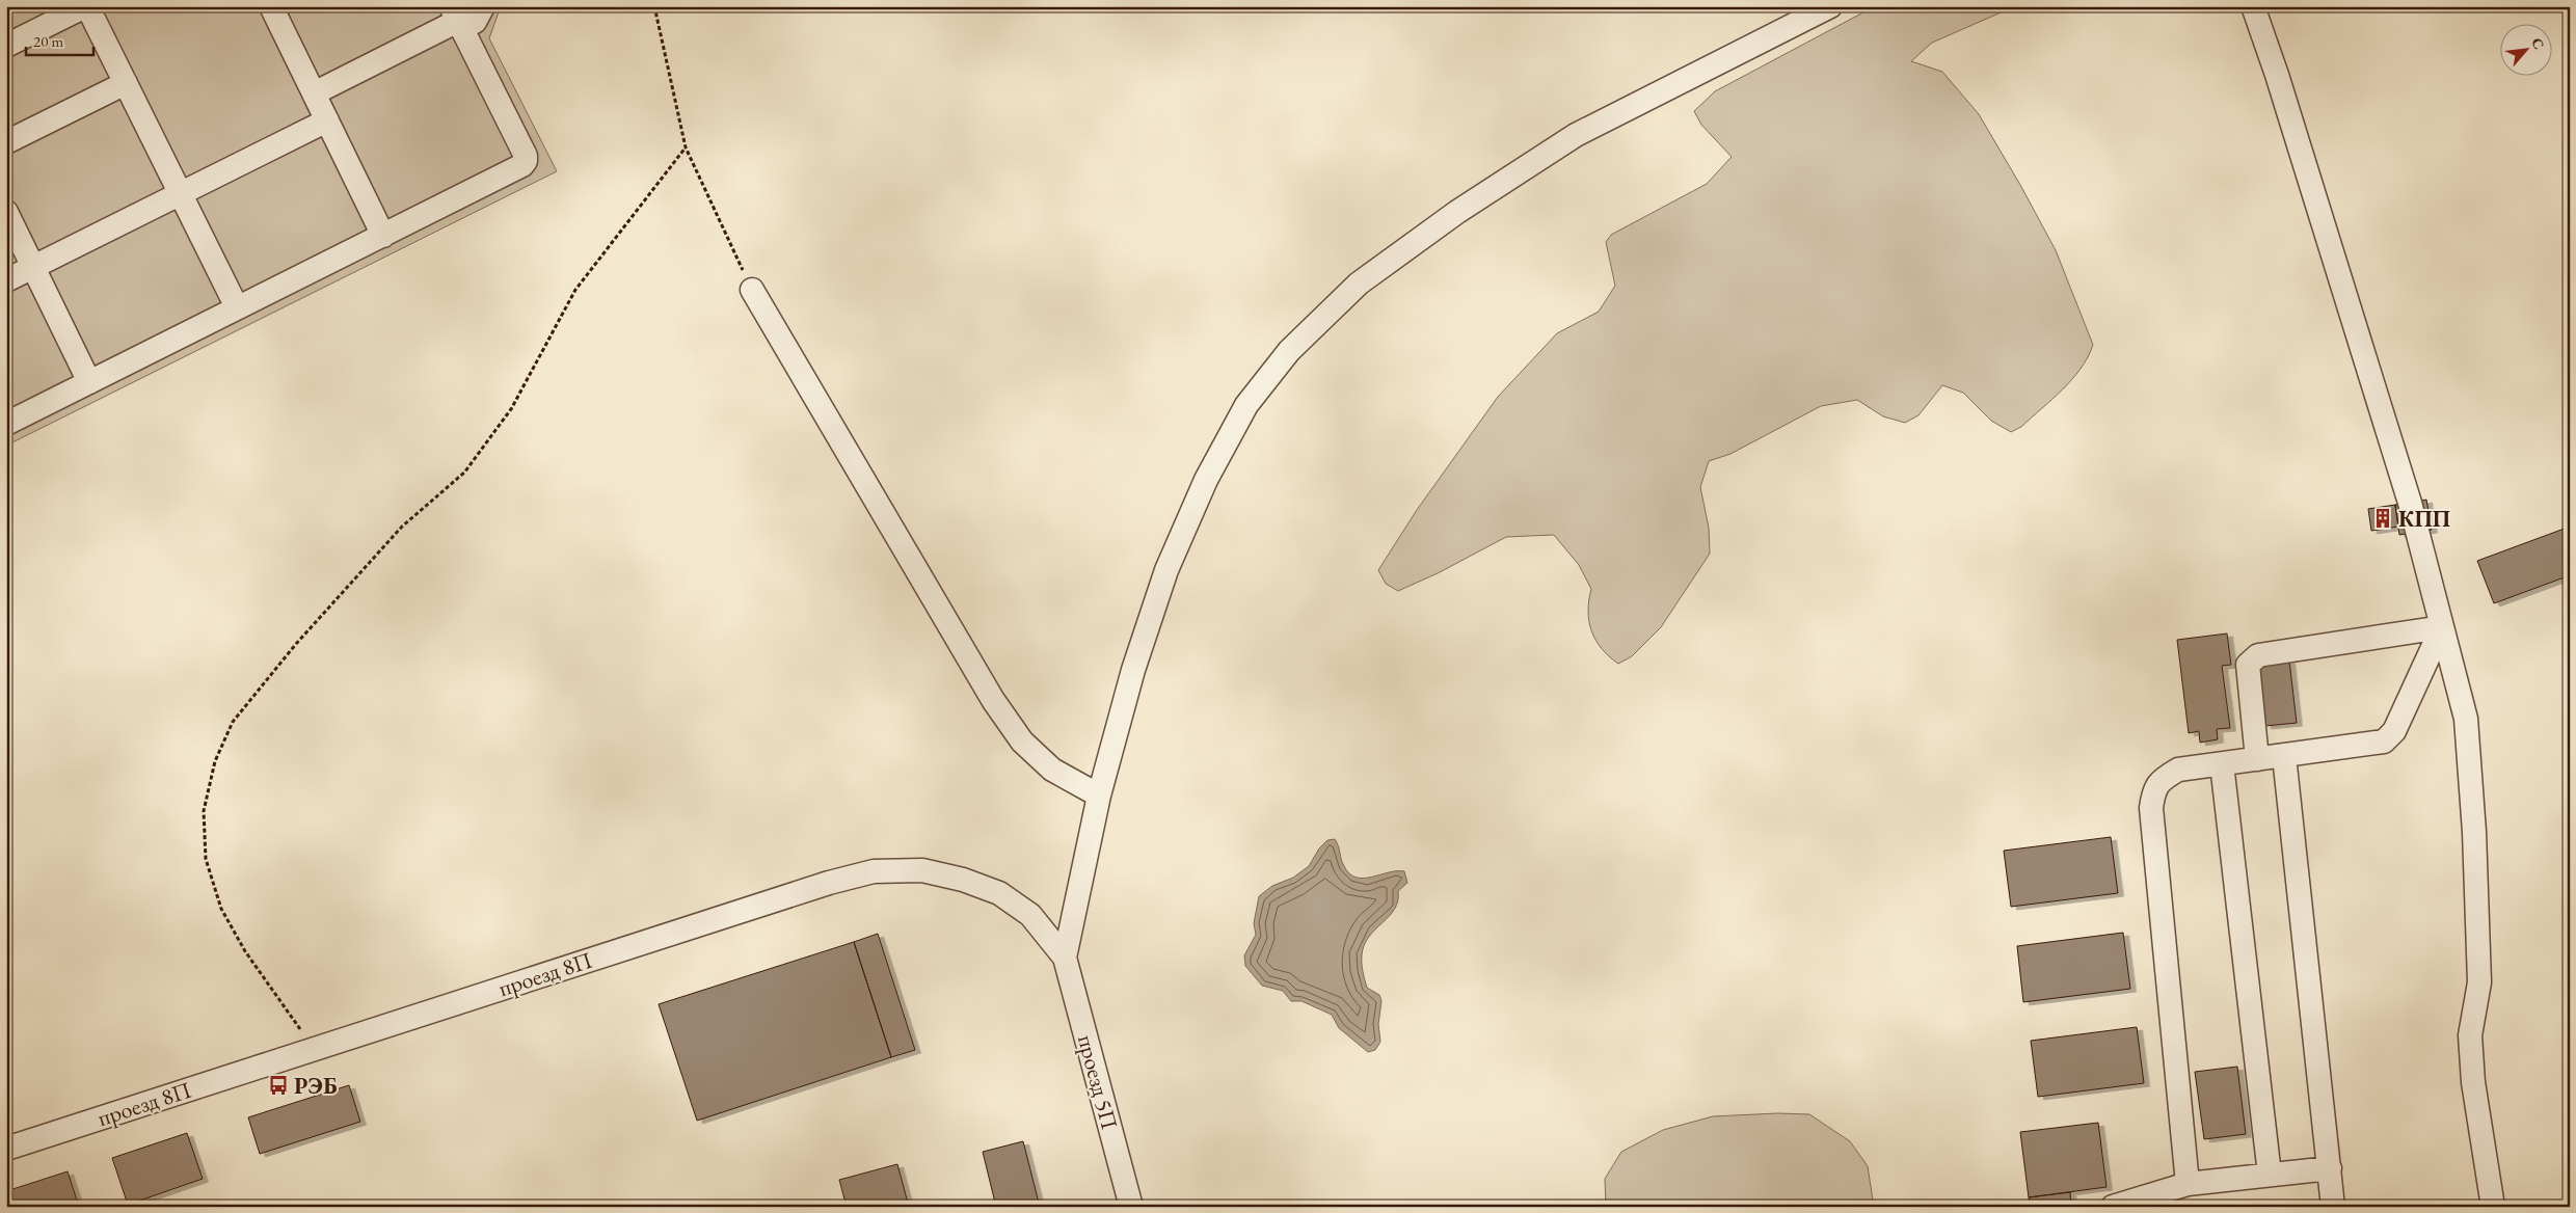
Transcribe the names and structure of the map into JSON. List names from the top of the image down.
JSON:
{
  "streets": {
    "street": ["проезд 8П", "проезд 5П"]
  },
  "crossings": [
    ["проезд 8П", "проезд 5П"]
  ],
  "places": {
    "building": ["КПП"],
    "bus stop": ["РЭБ"]
  },
  "scale_bar": "20 m",
  "north": "top right"
}
